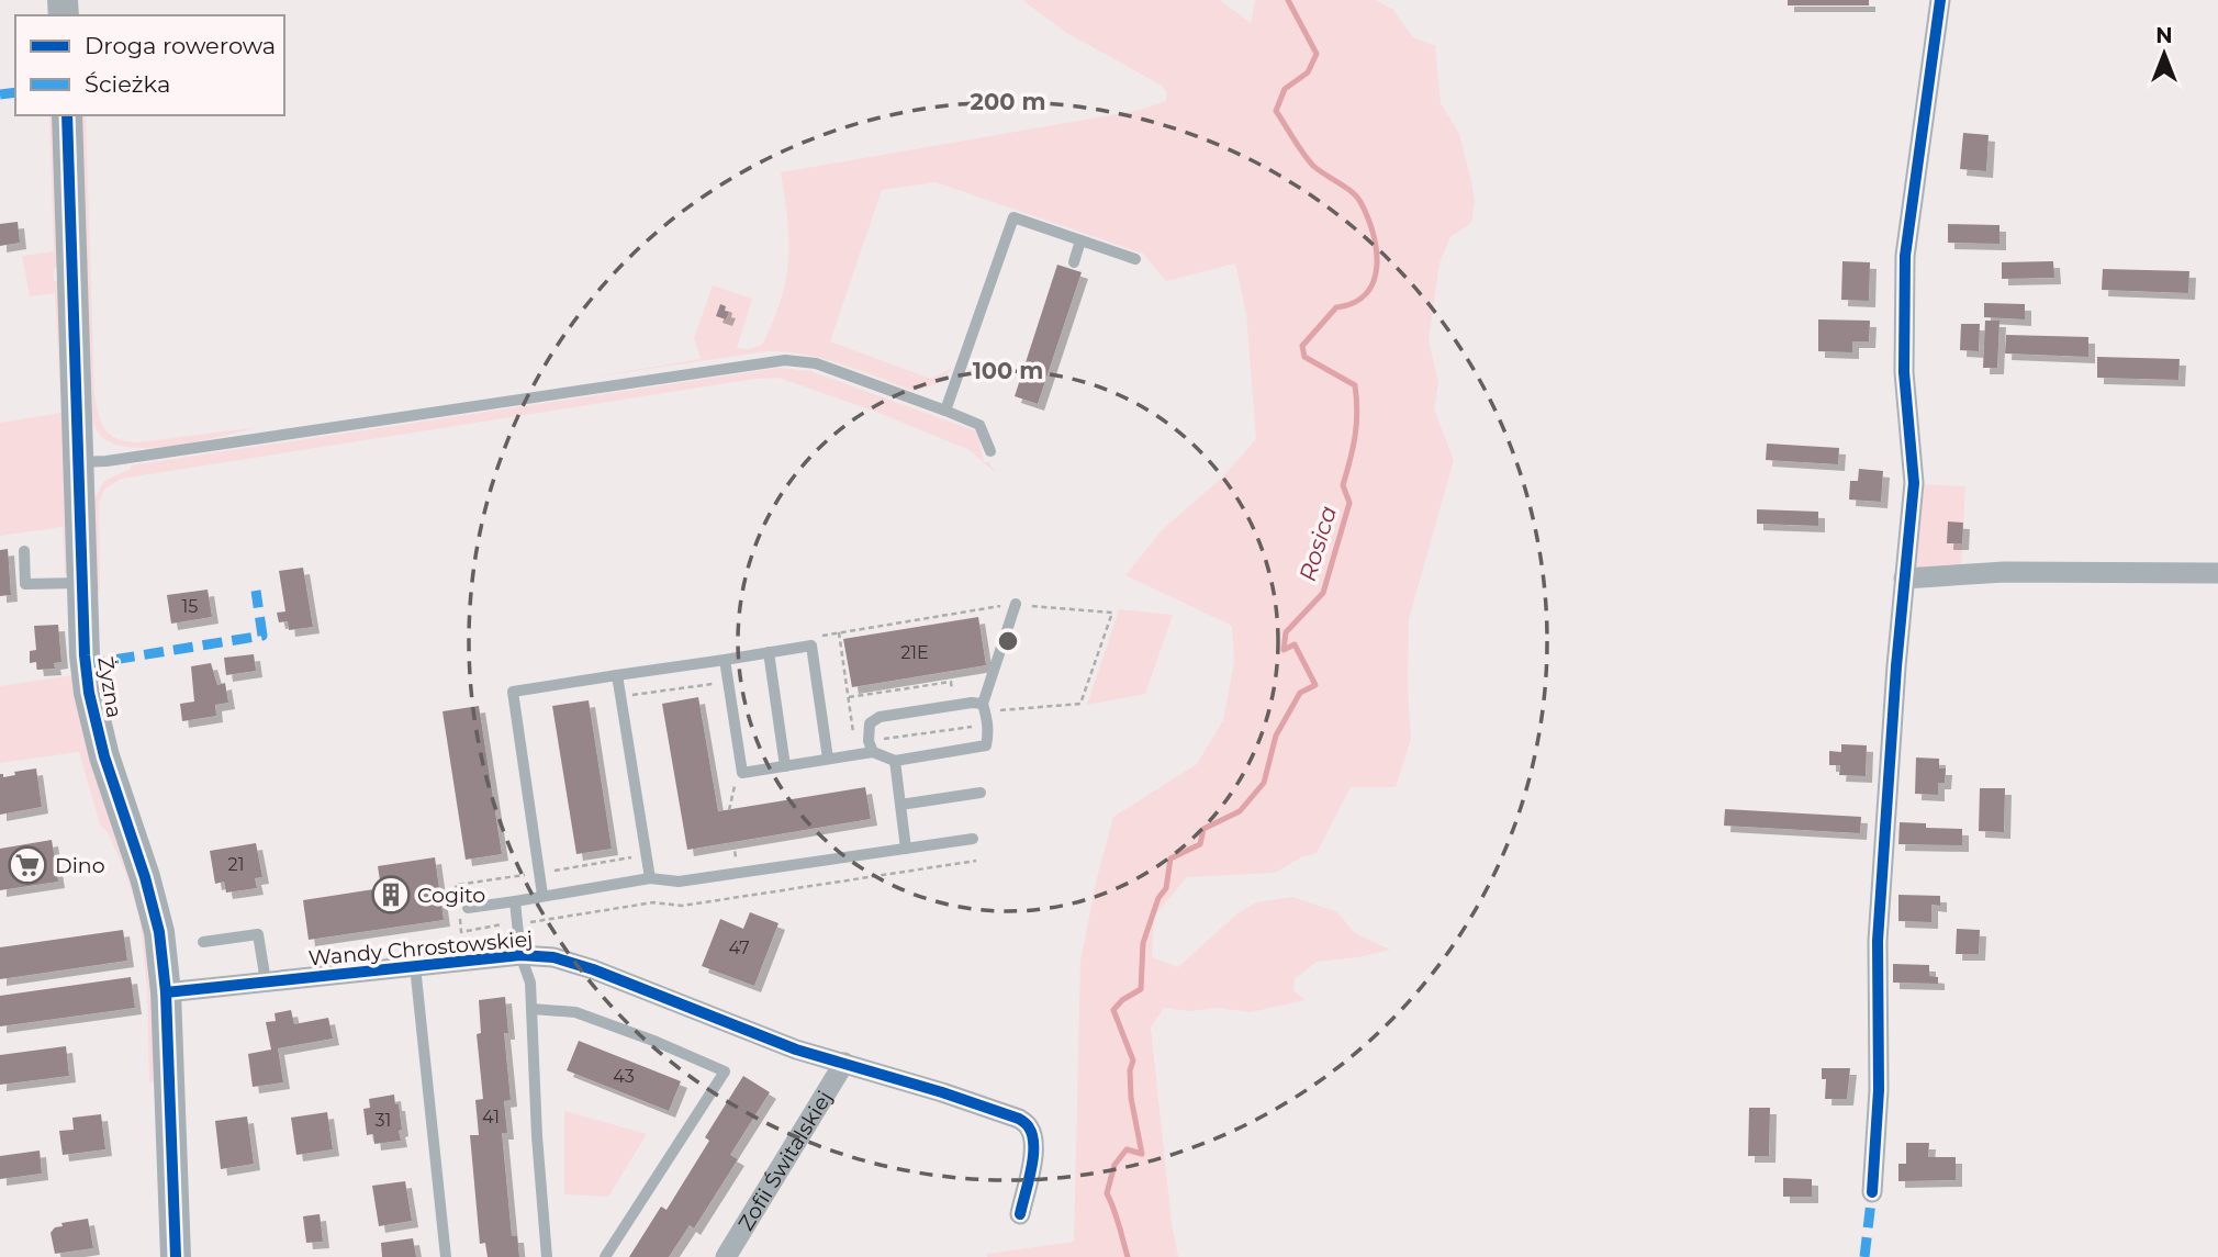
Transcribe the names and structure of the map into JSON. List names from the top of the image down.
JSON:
{
  "streets": {
    "street": ["Żyzna", "Wandy Chrostowskiej", "Zofii Świtalskiej"]
  },
  "crossings": [
    ["Żyzna", "Wandy Chrostowskiej"],
    ["Wandy Chrostowskiej", "Zofii Świtalskiej"]
  ],
  "water": ["Rosica"],
  "places": {
    "supermarket": ["Dino"],
    "building": ["Cogito"]
  },
  "house_numbers": [
    "15",
    "21E",
    "21",
    "47",
    "43",
    "41",
    "31"
  ],
  "legend": ["Droga rowerowa", "Ścieżka"],
  "north": "top",
  "rings": ["200 m", "100 m"]
}
